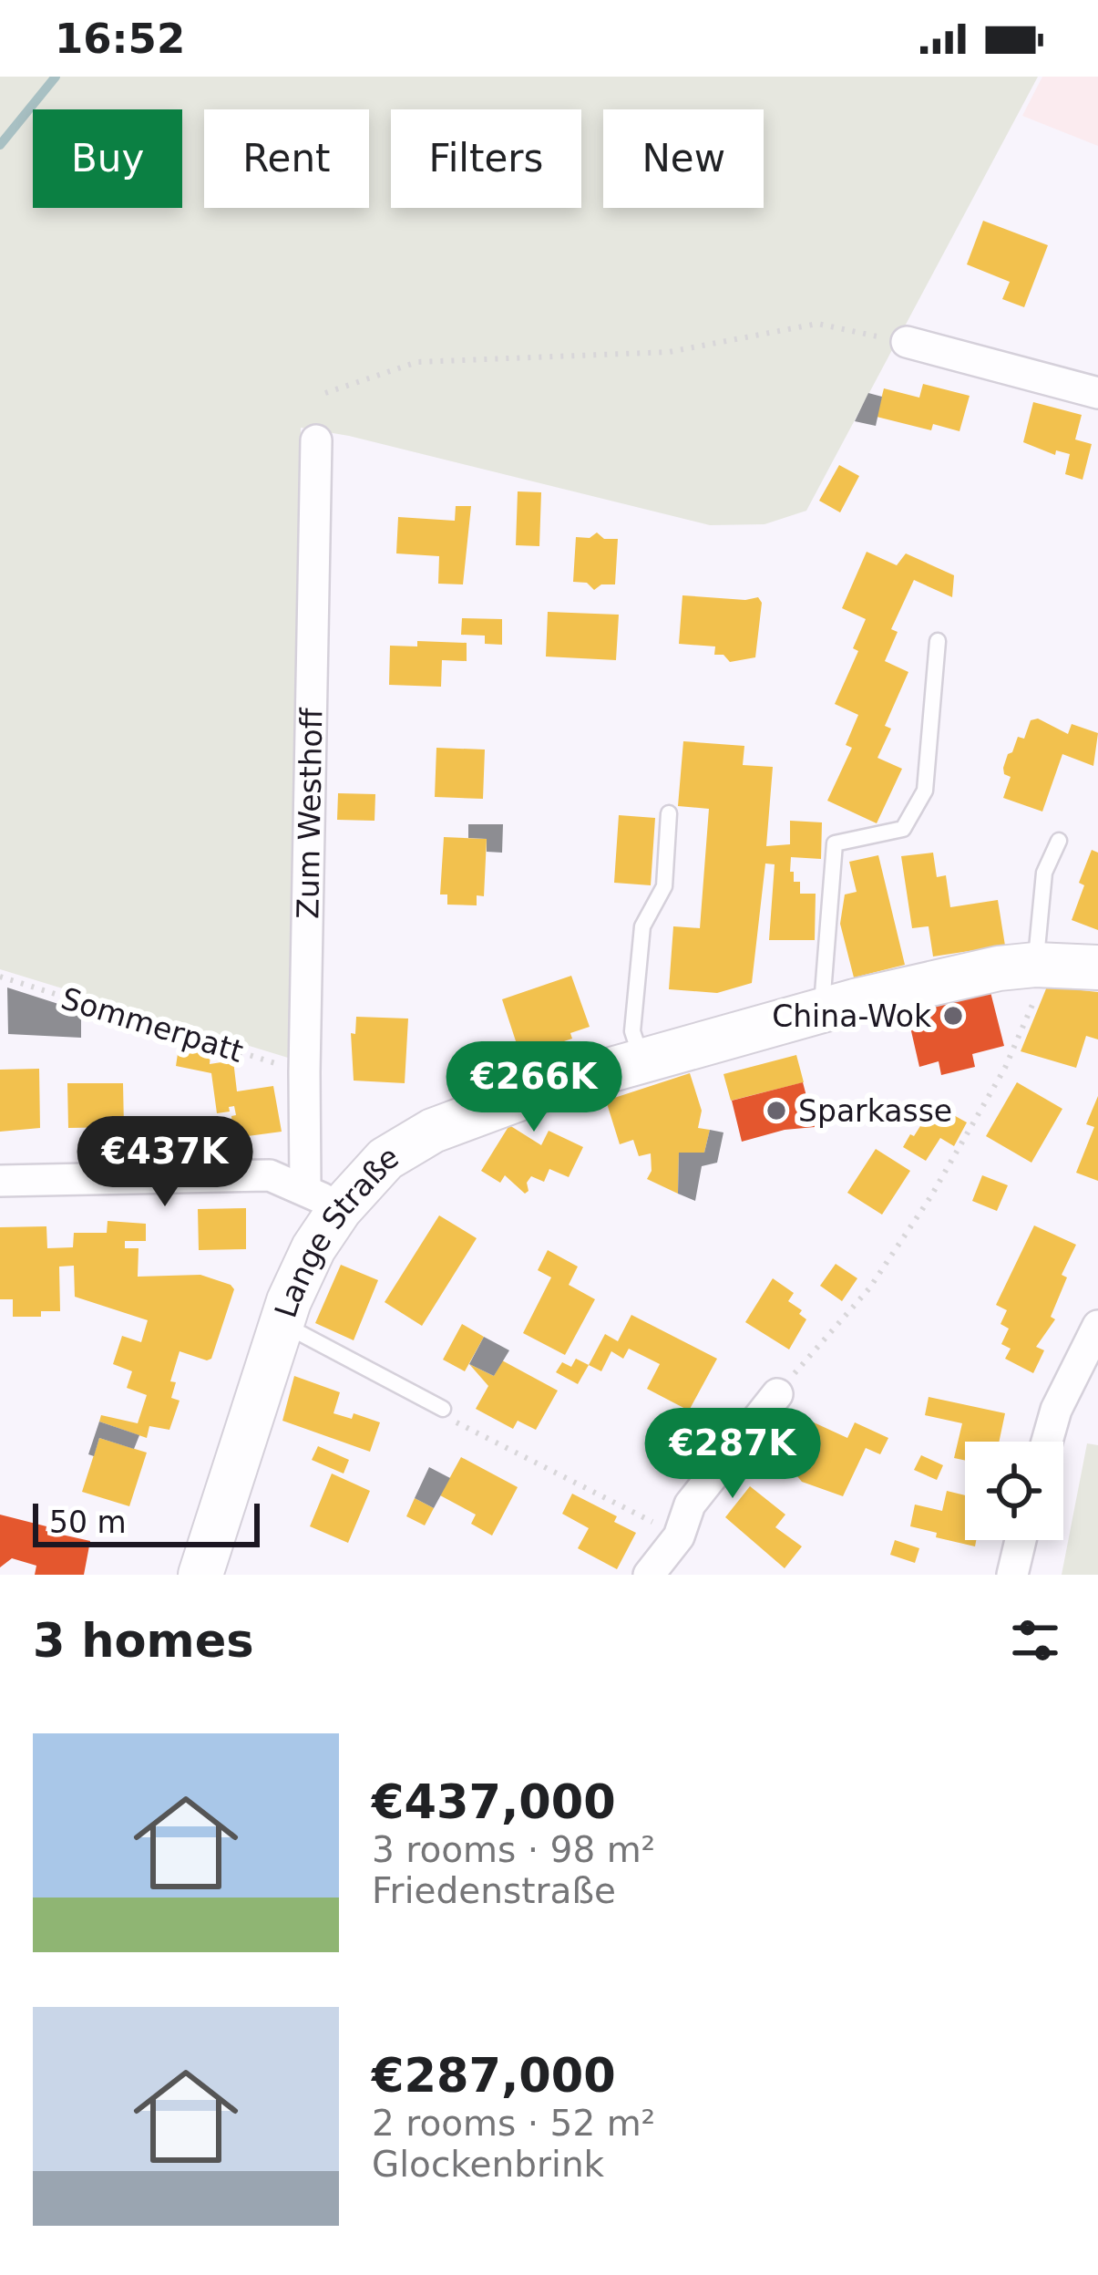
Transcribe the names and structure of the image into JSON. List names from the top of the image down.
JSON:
{
  "streets": {
    "main road": ["Lange Straße"],
    "street": ["Zum Westhoff"],
    "path": ["Sommerpatt"]
  },
  "crossings": [
    ["Zum Westhoff", "Sommerpatt"],
    ["Zum Westhoff", "Lange Straße"]
  ],
  "places": ["China-Wok", "Sparkasse"],
  "scale_bar": "50 m",
  "page": {
    "status": "16:52",
    "chip": [
      "Buy",
      "Rent",
      "Filters",
      "New"
    ],
    "price": ["€266K", "€437K", "€287K"],
    "scale": "50 m",
    "heading": "3 homes",
    "list": [
      {
        "name": "€437,000",
        "note": "3 rooms · 98 m² · Friedenstraße"
      },
      {
        "name": "€287,000",
        "note": "2 rooms · 52 m² · Glockenbrink"
      }
    ]
  }
}
